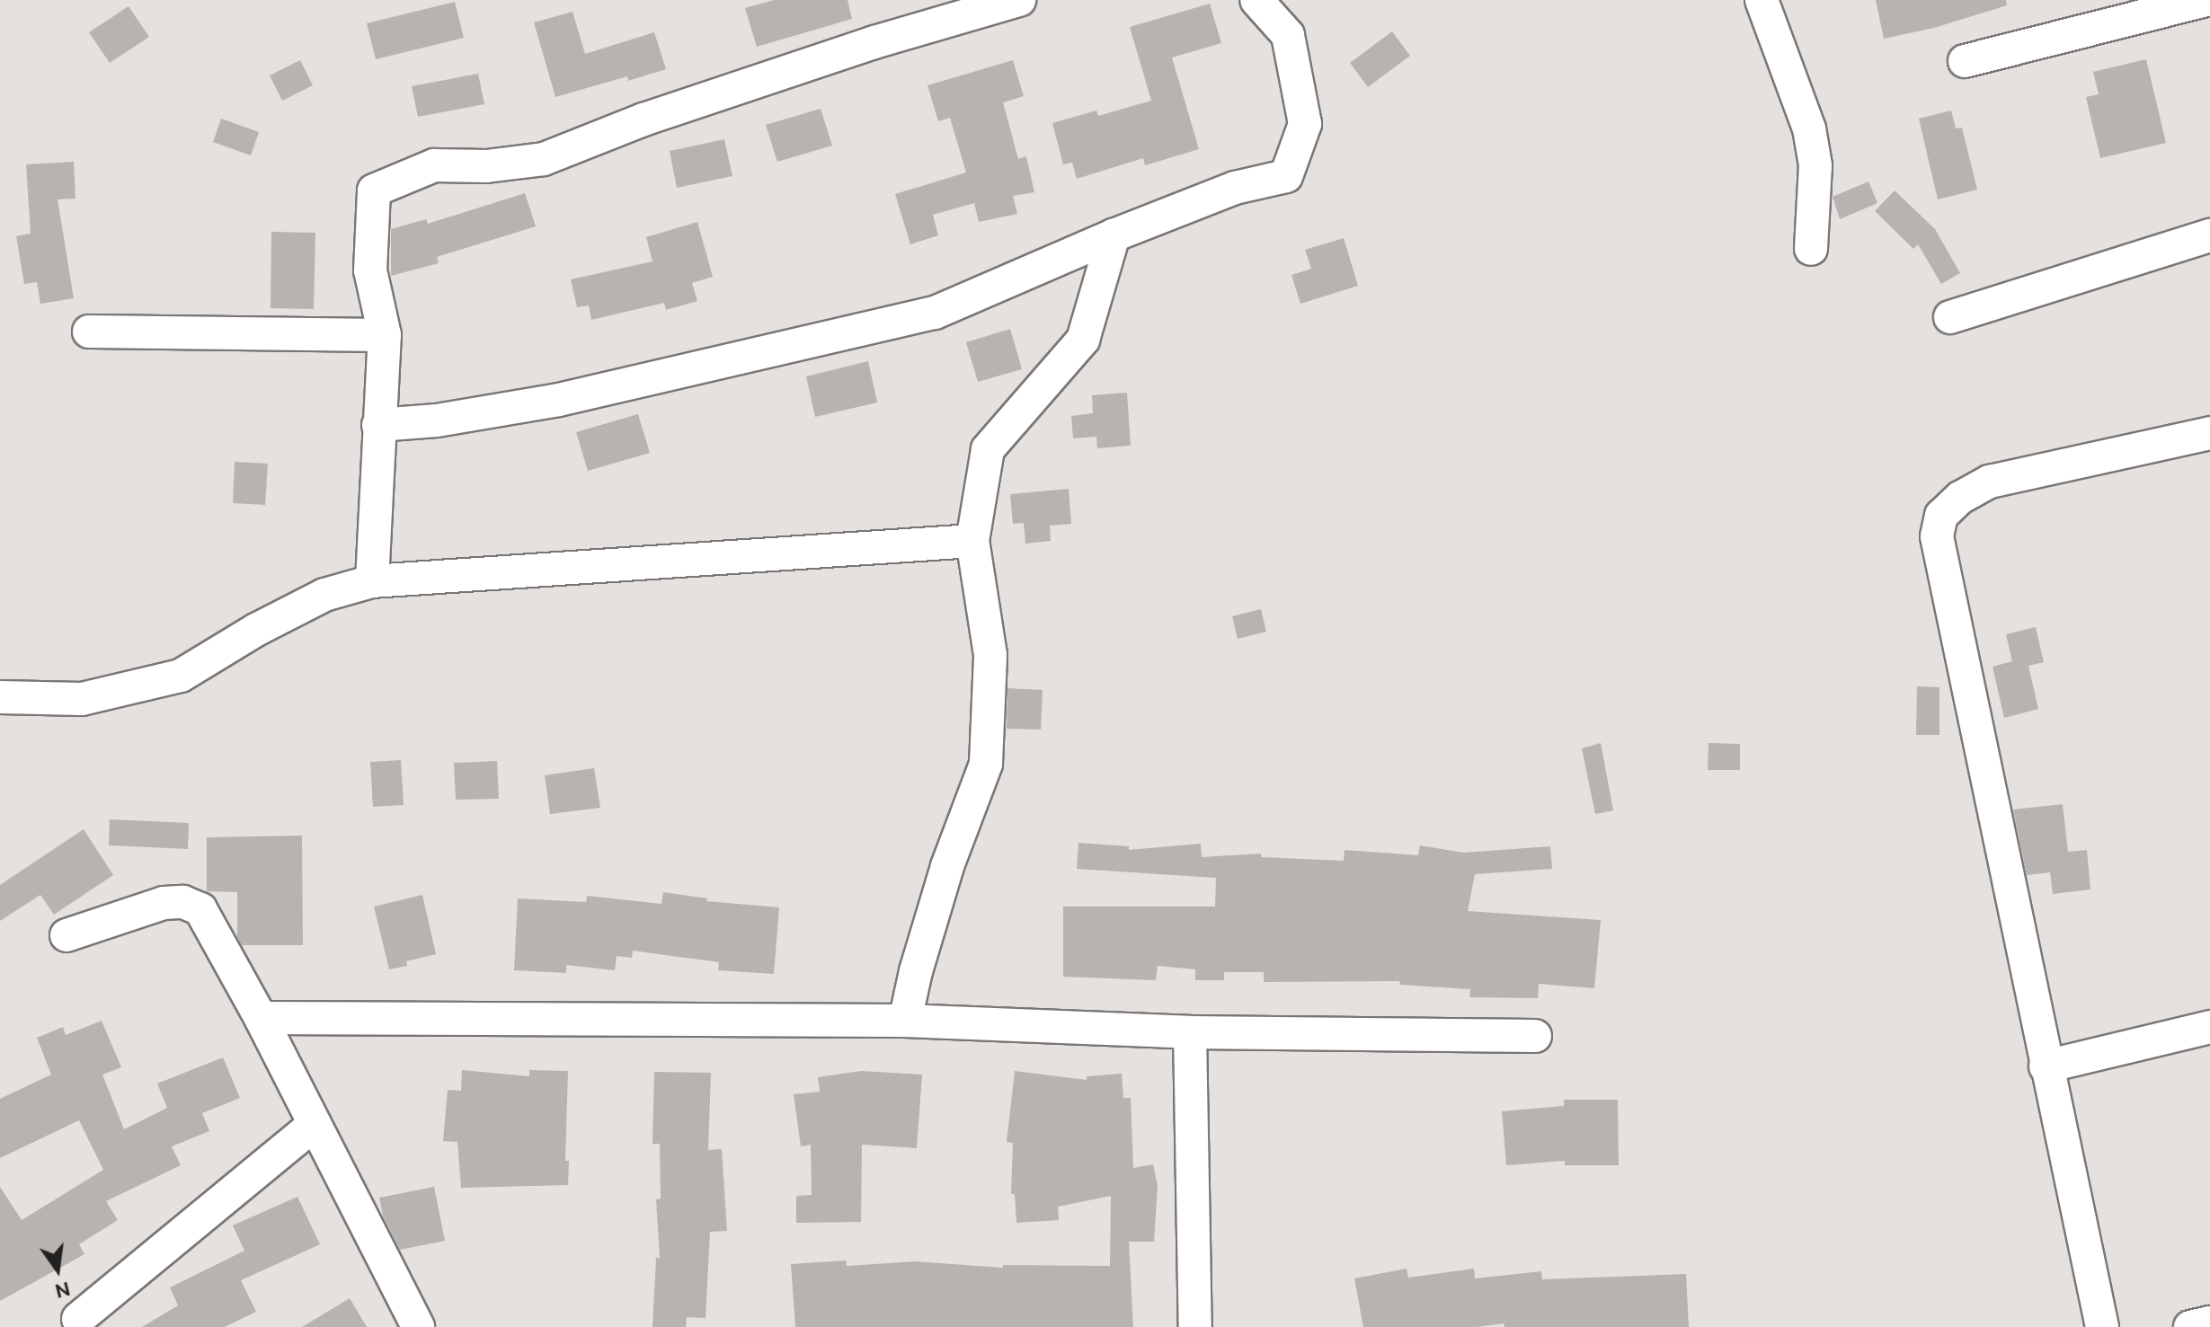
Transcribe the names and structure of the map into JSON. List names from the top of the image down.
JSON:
{
  "north": "bottom"
}
